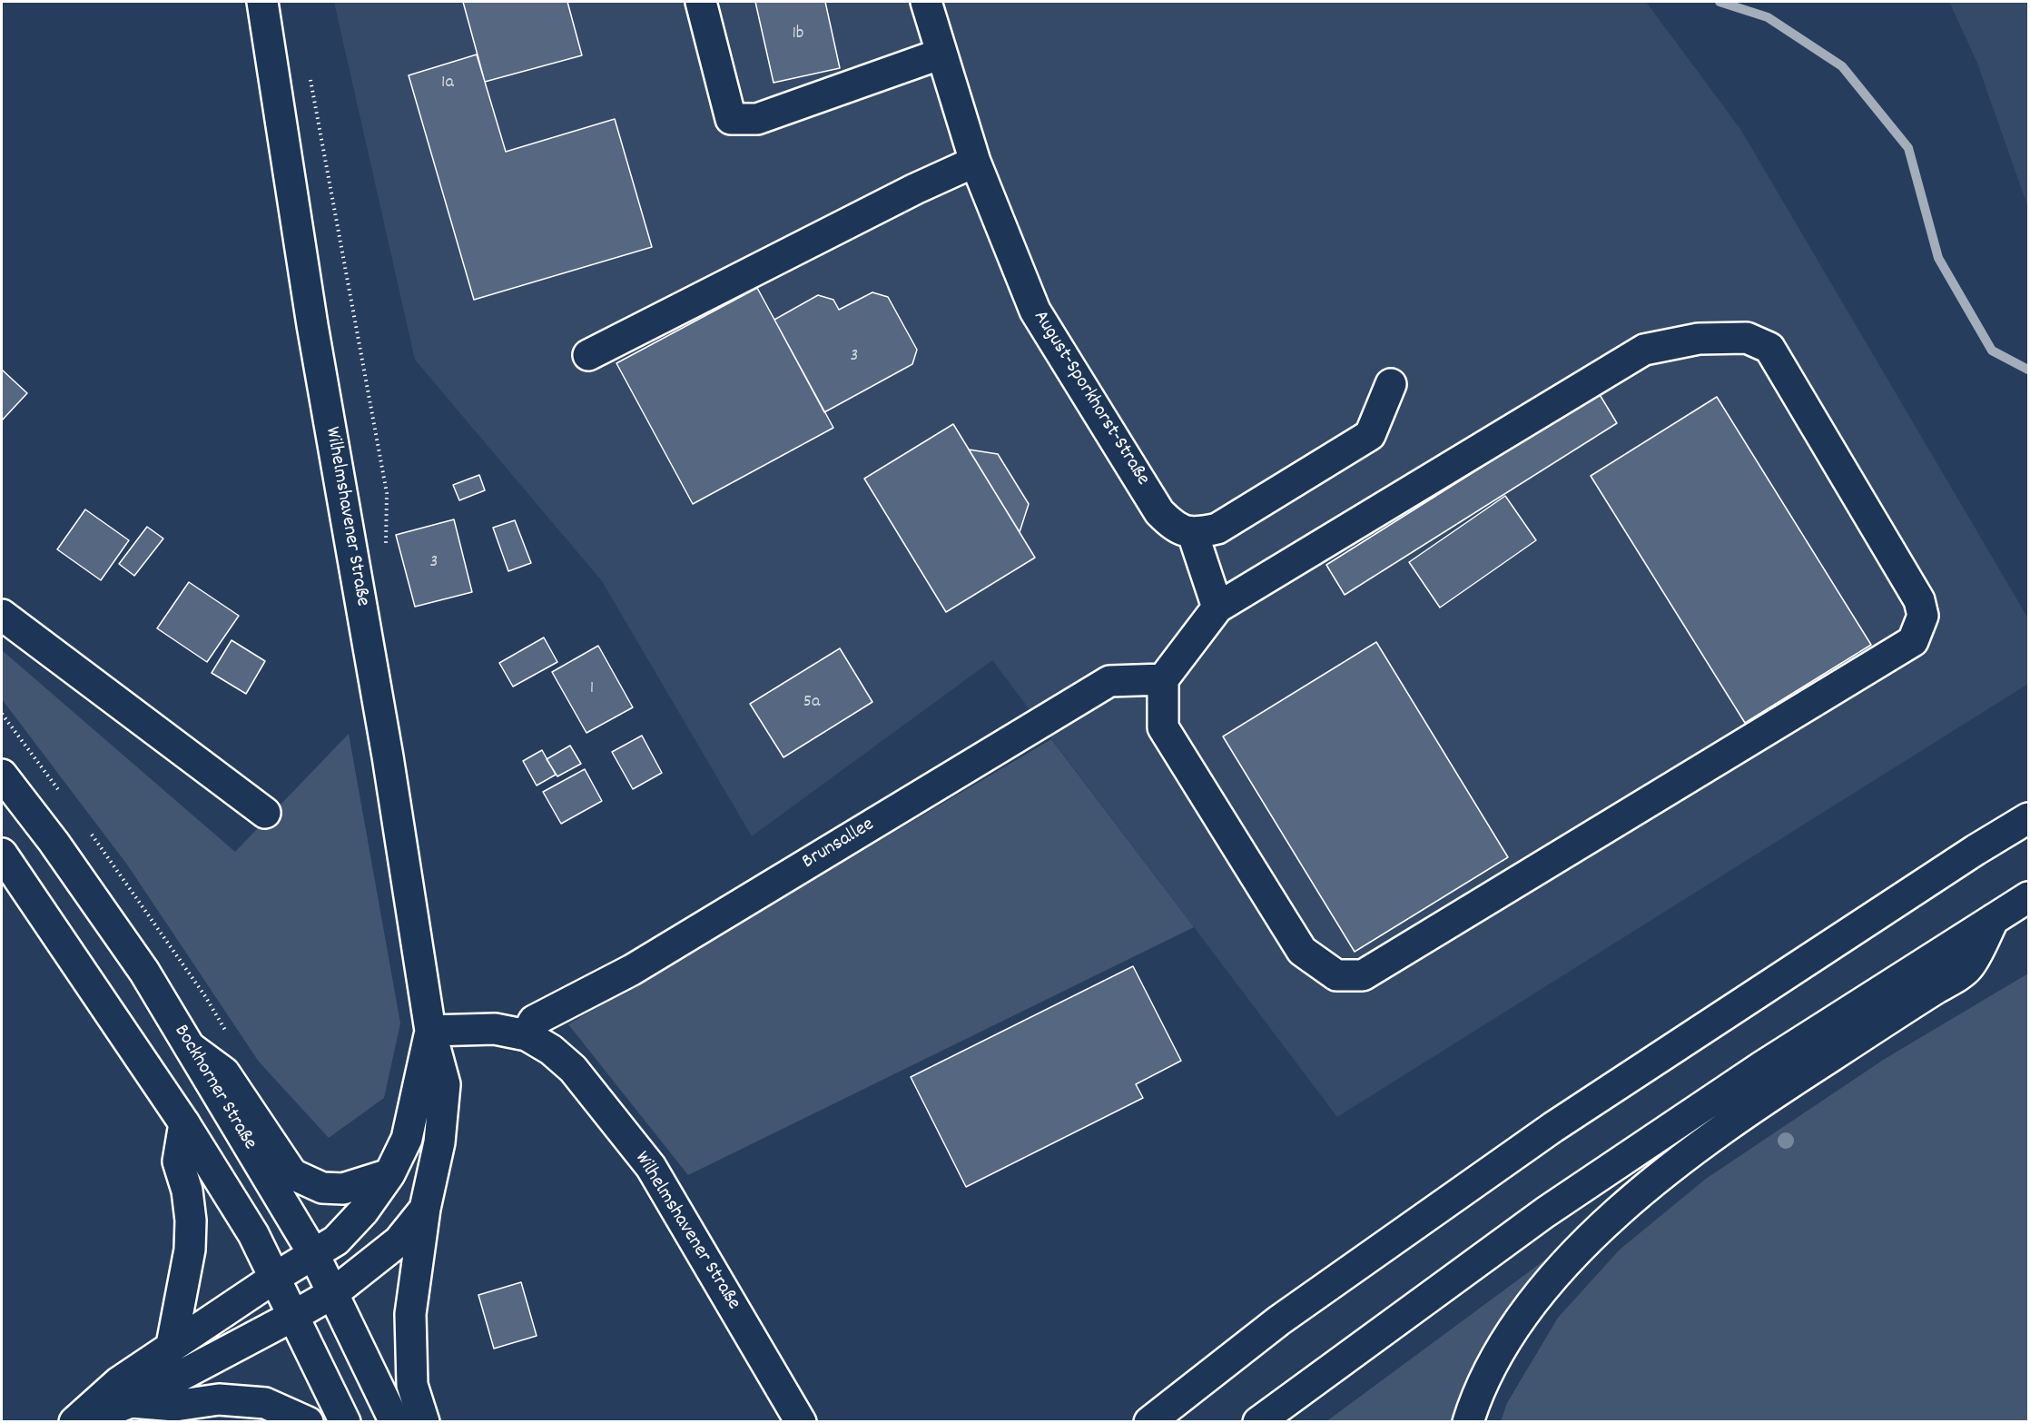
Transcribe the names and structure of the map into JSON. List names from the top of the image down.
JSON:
{
  "streets": {
    "main road": [
      "August-Sporkhorst-Straße",
      "Wilhelmshavener Straße",
      "Brunsallee",
      "Bockhorner Straße"
    ]
  },
  "crossings": [
    ["Wilhelmshavener Straße", "Brunsallee"],
    ["Wilhelmshavener Straße", "Bockhorner Straße"]
  ],
  "house_numbers": [
    "1b",
    "1a",
    "3",
    "3",
    "1",
    "5a"
  ]
}
